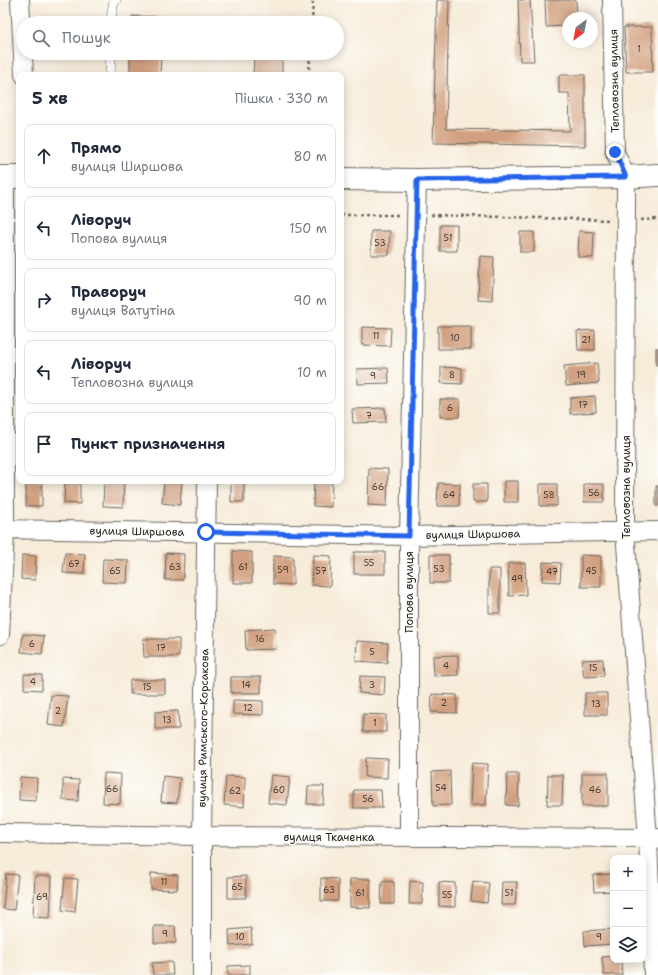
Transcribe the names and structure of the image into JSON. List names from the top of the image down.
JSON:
{
  "streets": {
    "street": [
      "Тепловозна вулиця",
      "вулиця Ширшова",
      "Попова вулиця",
      "вулиця Римського-Корсакова",
      "вулиця Ткаченка"
    ]
  },
  "crossings": [
    ["Тепловозна вулиця", "вулиця Ширшова"],
    ["Тепловозна вулиця", "вулиця Ткаченка"],
    ["вулиця Ширшова", "Попова вулиця"],
    ["вулиця Ширшова", "вулиця Римського-Корсакова"],
    ["Попова вулиця", "вулиця Ткаченка"],
    ["вулиця Римського-Корсакова", "вулиця Ткаченка"]
  ],
  "house_numbers": [
    "1",
    "51",
    "53",
    "11",
    "10",
    "21",
    "8",
    "19",
    "9",
    "17",
    "6",
    "7",
    "66",
    "56",
    "64",
    "58",
    "55",
    "67",
    "63",
    "61",
    "53",
    "59",
    "65",
    "57",
    "45",
    "47",
    "49",
    "16",
    "6",
    "17",
    "5",
    "4",
    "15",
    "4",
    "14",
    "3",
    "15",
    "2",
    "13",
    "12",
    "2",
    "13",
    "1",
    "54",
    "66",
    "60",
    "46",
    "62",
    "56",
    "11",
    "65",
    "63",
    "61",
    "51",
    "55",
    "69",
    "9",
    "10",
    "9"
  ],
  "north": "bottom left",
  "page": {
    "search": "Пошук",
    "heading": ["5 хв", "Пішки · 330 m"],
    "list": [
      ["Прямо", "вулиця Ширшова", "80 m"],
      ["Ліворуч", "Попова вулиця", "150 m"],
      ["Праворуч", "вулиця Ватутіна", "90 m"],
      ["Ліворуч", "Тепловозна вулиця", "10 m"],
      "Пункт призначення"
    ],
    "map_buttons": ["+", "−"]
  }
}
